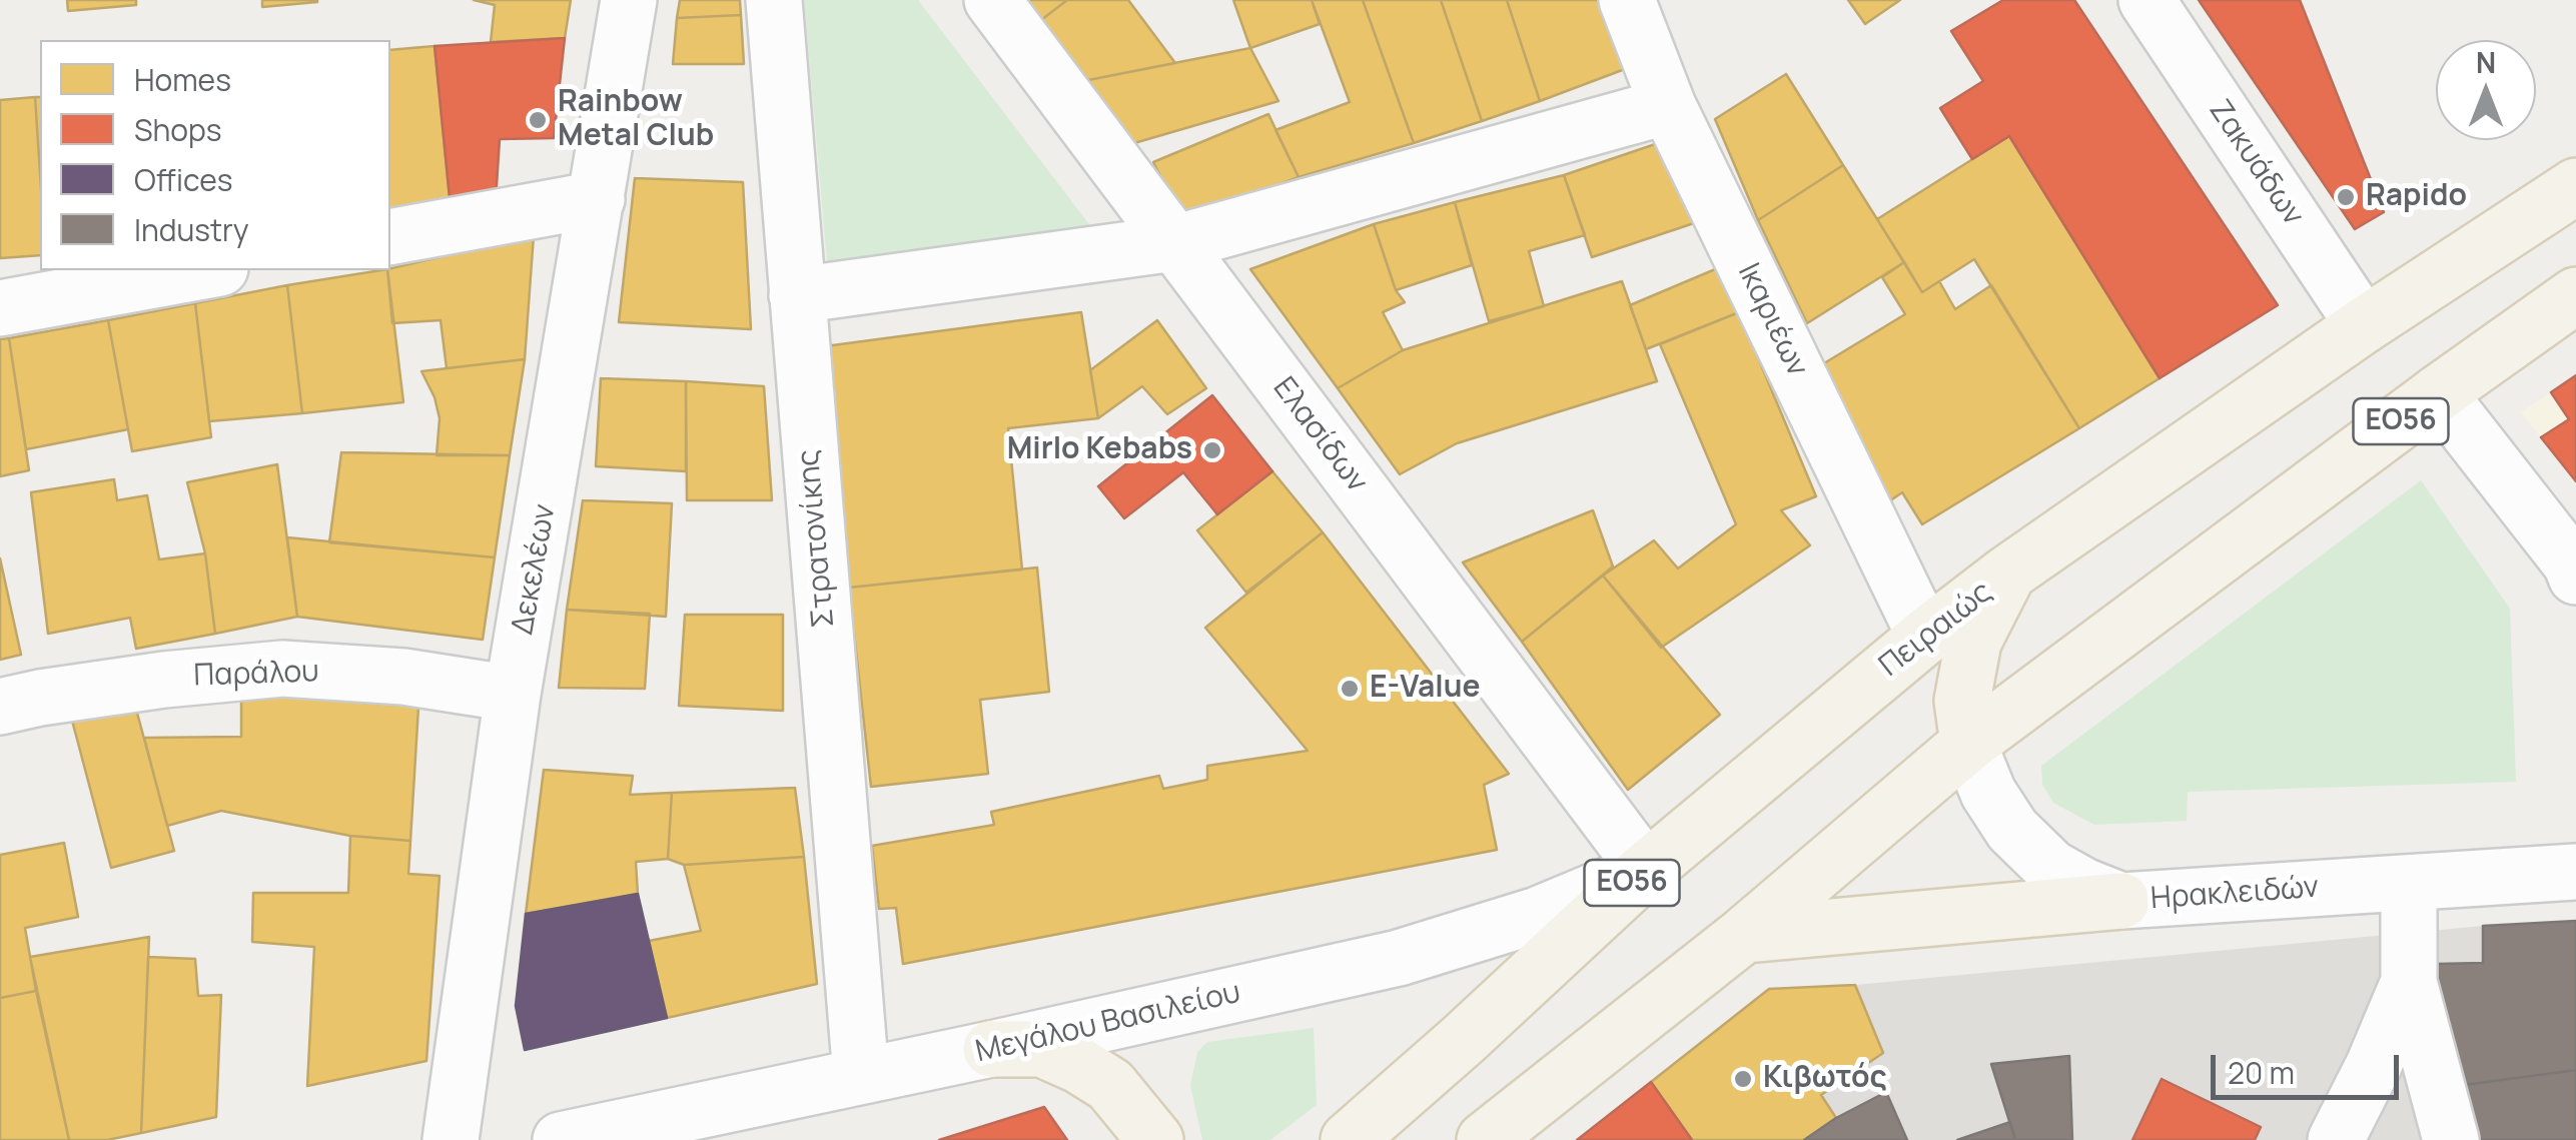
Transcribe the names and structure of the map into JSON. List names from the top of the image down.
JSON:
{
  "streets": {
    "main road": ["ΕΟ56", "Πειραιώς"],
    "street": [
      "Ζακυάδων",
      "Ικαριέων",
      "Ελασίδων",
      "Στρατονίκης",
      "Δεκελέων",
      "Παράλου",
      "Ηρακλειδών",
      "Μεγάλου Βασιλείου"
    ]
  },
  "crossings": [
    ["Ζακυάδων", "Πειραιώς"],
    ["Ικαριέων", "Πειραιώς"],
    ["ΕΟ56", "Ηρακλειδών"],
    ["Ελασίδων", "Πειραιώς"],
    ["Ελασίδων", "Μεγάλου Βασιλείου"],
    ["Στρατονίκης", "Μεγάλου Βασιλείου"],
    ["Δεκελέων", "Παράλου"],
    ["Πειραιώς", "Μεγάλου Βασιλείου"]
  ],
  "places": [
    "Rainbow Metal Club",
    "Rapido",
    "Mirlo Kebabs",
    "E-Value",
    "Κιβωτός"
  ],
  "legend": [
    "Homes",
    "Shops",
    "Offices",
    "Industry"
  ],
  "scale_bar": "20 m",
  "north": "top"
}
